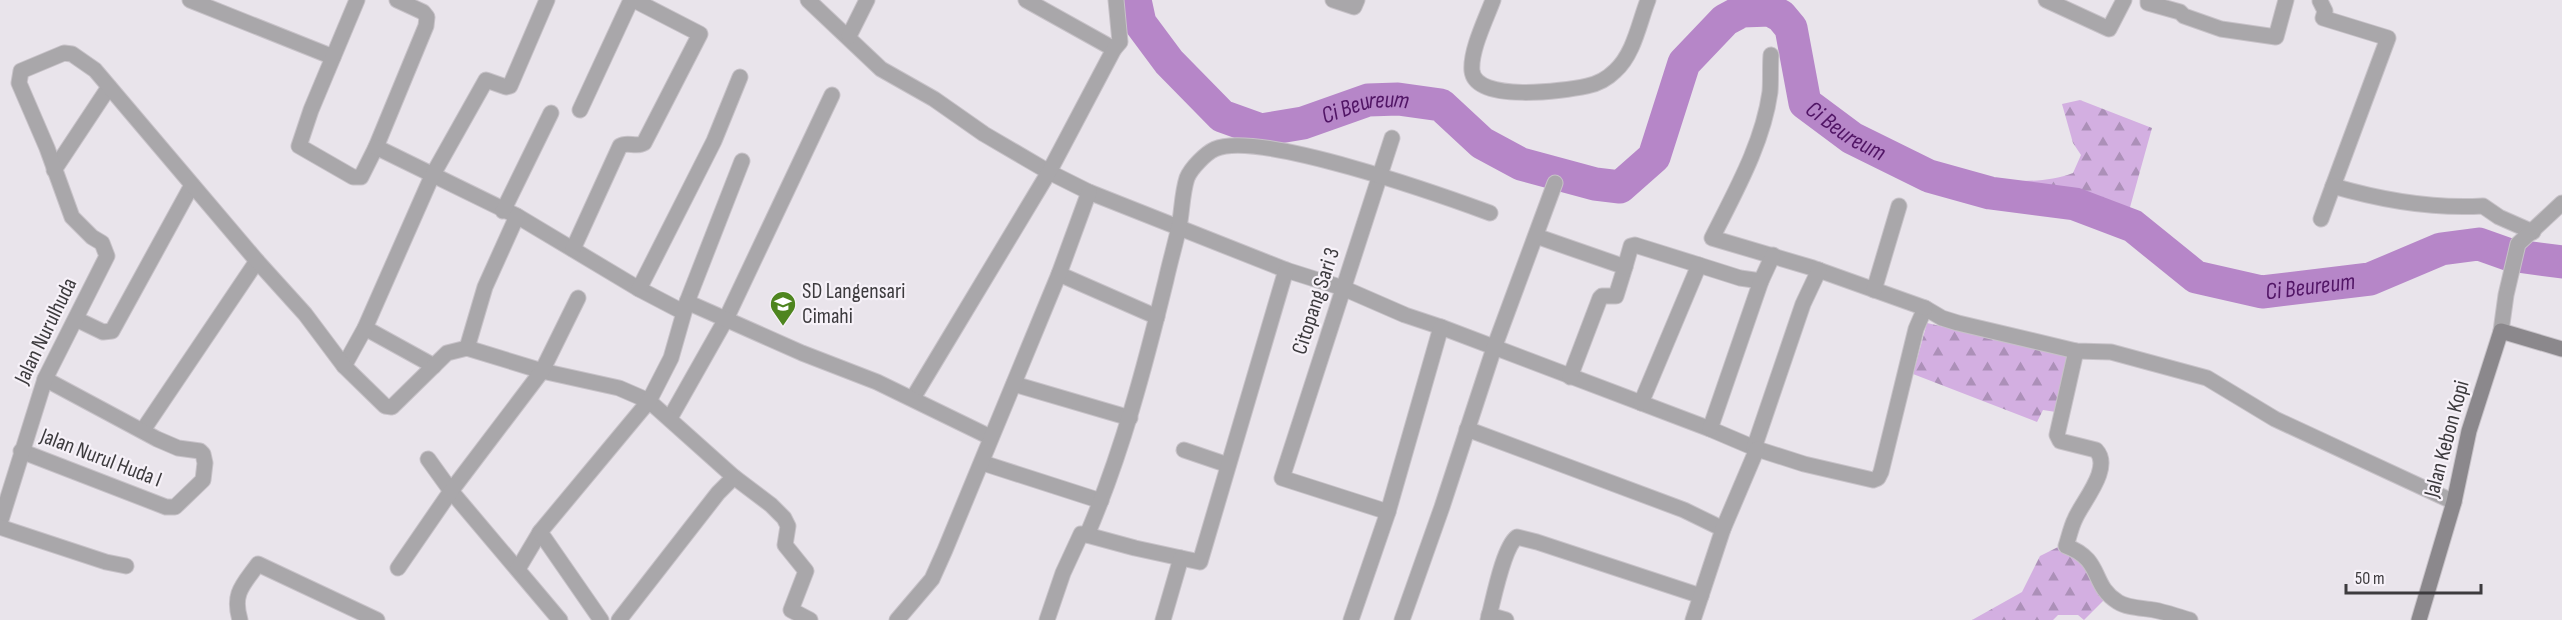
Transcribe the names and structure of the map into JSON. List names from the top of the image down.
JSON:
{
  "streets": {
    "main road": ["Jalan Kebon Kopi"],
    "street": ["Citopang Sari 3", "Jalan Nurulhuda", "Jalan Nurul Huda I"]
  },
  "crossings": [
    ["Jalan Nurulhuda", "Jalan Nurul Huda I"]
  ],
  "water": ["Ci Beureum"],
  "places": {
    "school or university": ["SD Langensari Cimahi"]
  },
  "scale_bar": "50 m"
}
